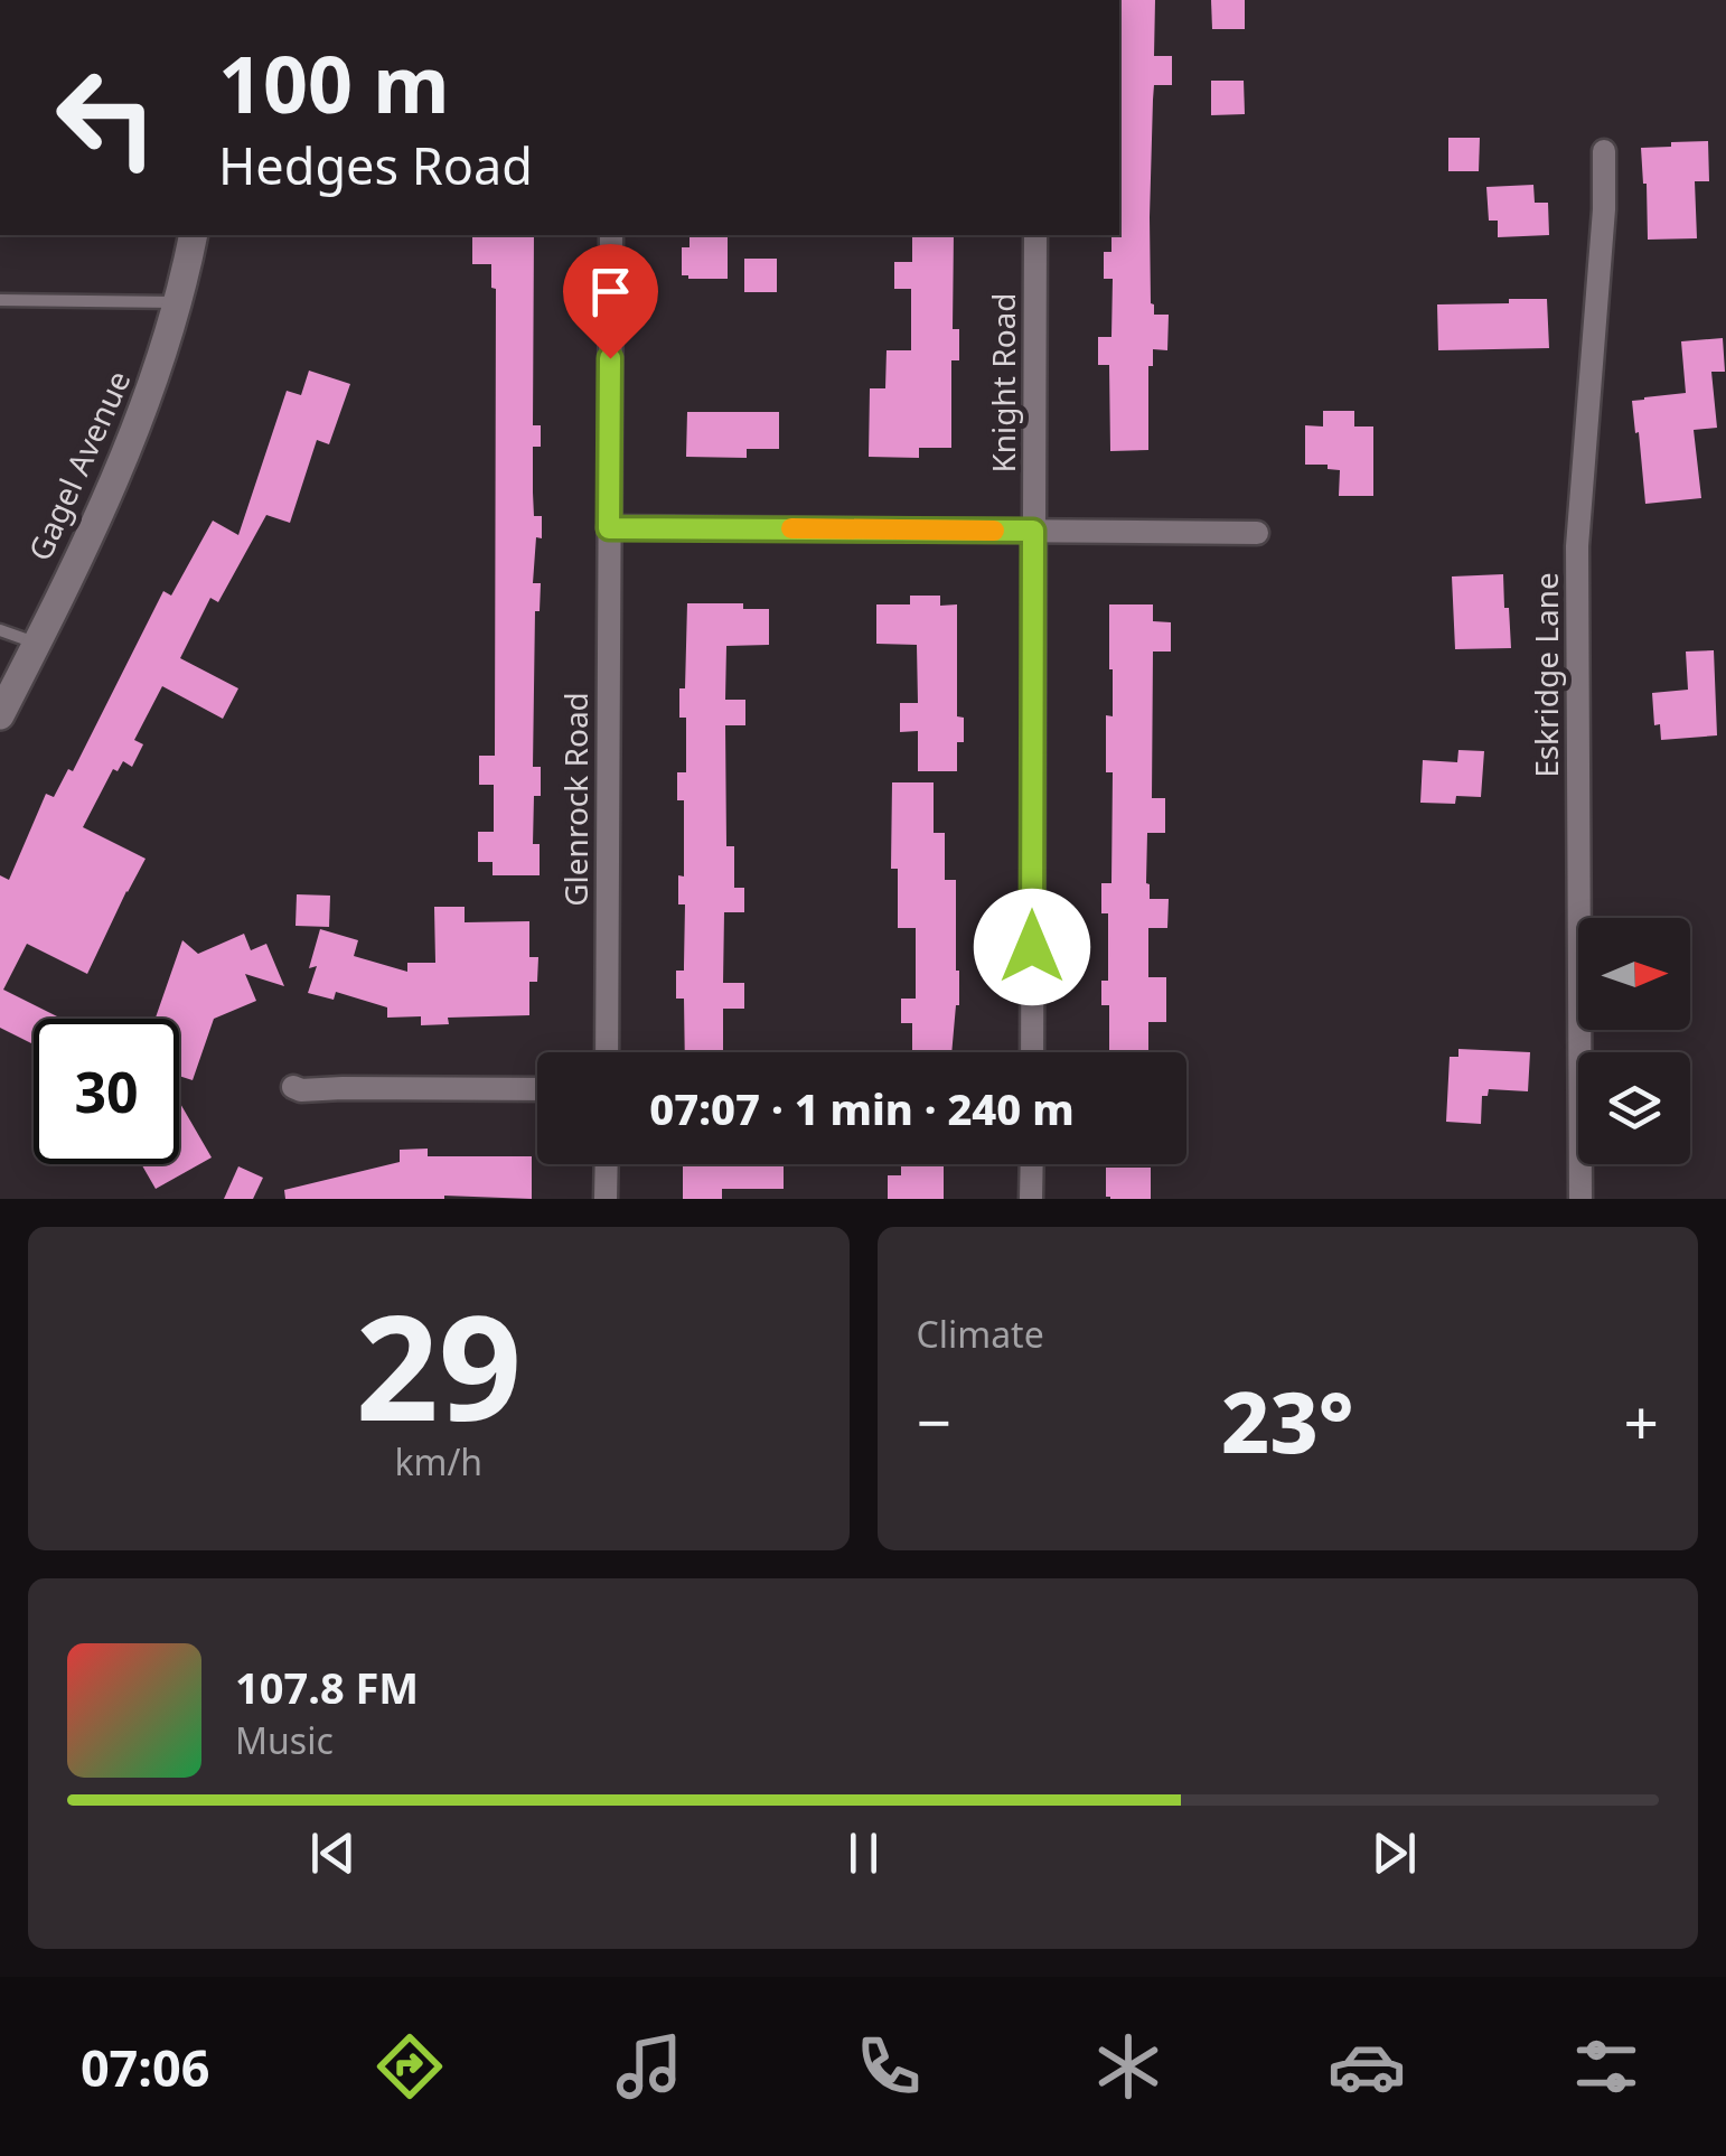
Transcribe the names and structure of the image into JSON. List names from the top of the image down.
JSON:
{
  "streets": {
    "street": [
      "Knight Road",
      "Gagel Avenue",
      "Eskridge Lane",
      "Glenrock Road"
    ]
  },
  "north": "right",
  "page": {
    "turn": ["100 m", "Hedges Road"],
    "limit": "30",
    "trip": "07:07 · 1 min · 240 m",
    "tile": [
      ["29", "km/h"],
      "Climate"
    ],
    "heat": ["−", "23°", "+"],
    "song": ["107.8 FM", "Music"],
    "tabs": "07:06"
  }
}
